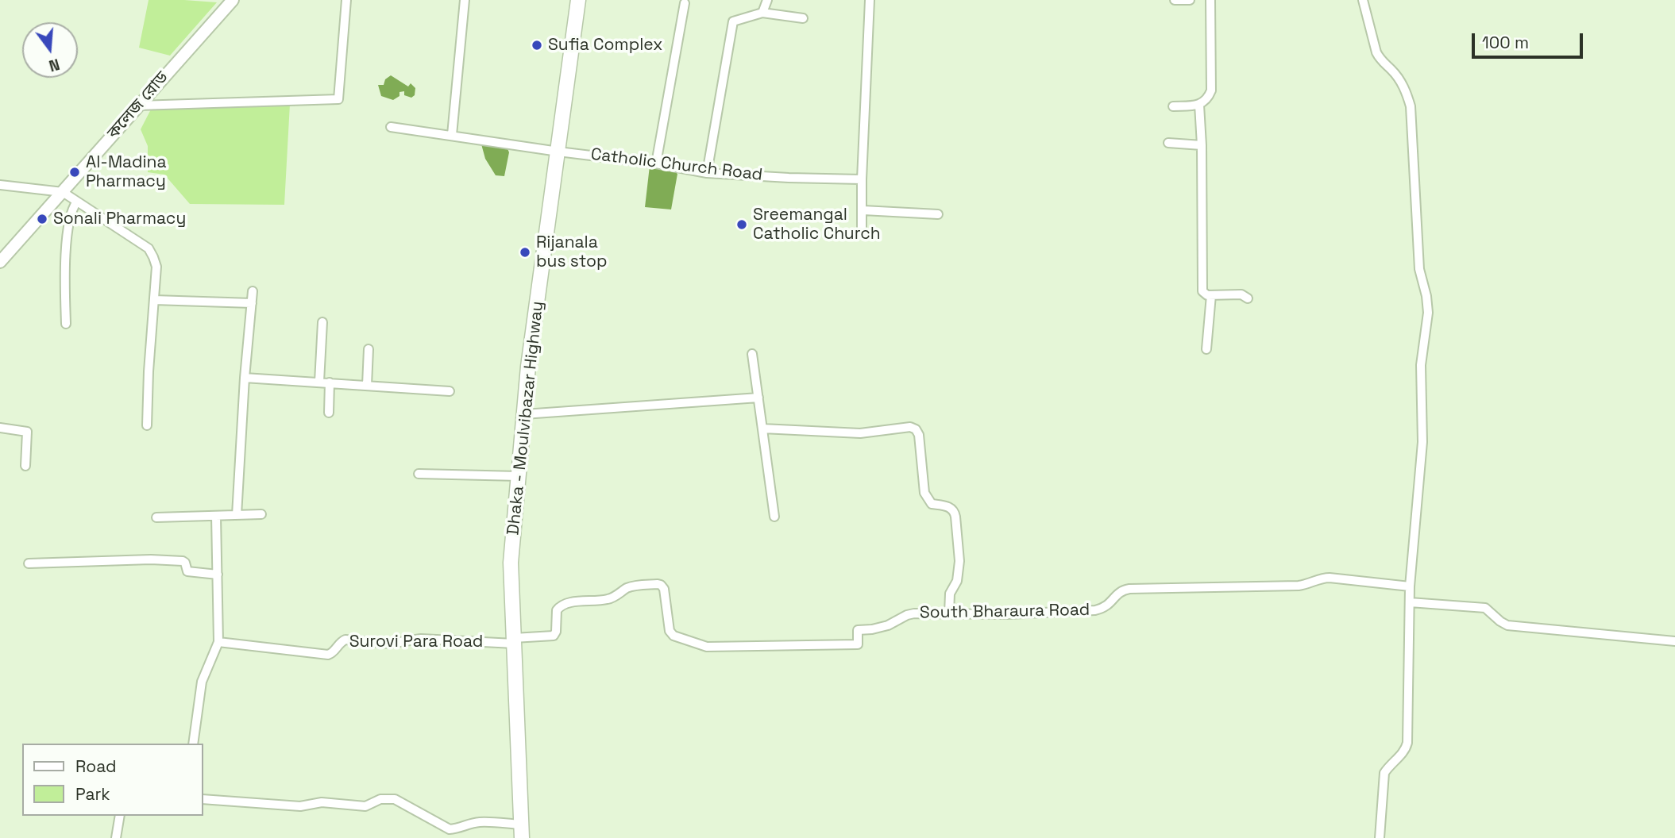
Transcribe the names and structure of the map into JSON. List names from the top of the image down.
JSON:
{
  "streets": {
    "highway": ["Dhaka - Moulvibazar Highway"],
    "main road": ["কলেজ রোড"],
    "street": ["Catholic Church Road", "South Bharaura Road", "Surovi Para Road"]
  },
  "crossings": [
    ["Catholic Church Road", "Dhaka - Moulvibazar Highway"],
    ["Dhaka - Moulvibazar Highway", "South Bharaura Road"],
    ["Dhaka - Moulvibazar Highway", "Surovi Para Road"],
    ["South Bharaura Road", "Surovi Para Road"]
  ],
  "places": [
    "Sufia Complex",
    "Al-Madina Pharmacy",
    "Sonali Pharmacy",
    "Sreemangal Catholic Church",
    "Rijanala bus stop"
  ],
  "legend": ["Road", "Park"],
  "scale_bar": "100 m",
  "north": "bottom"
}
